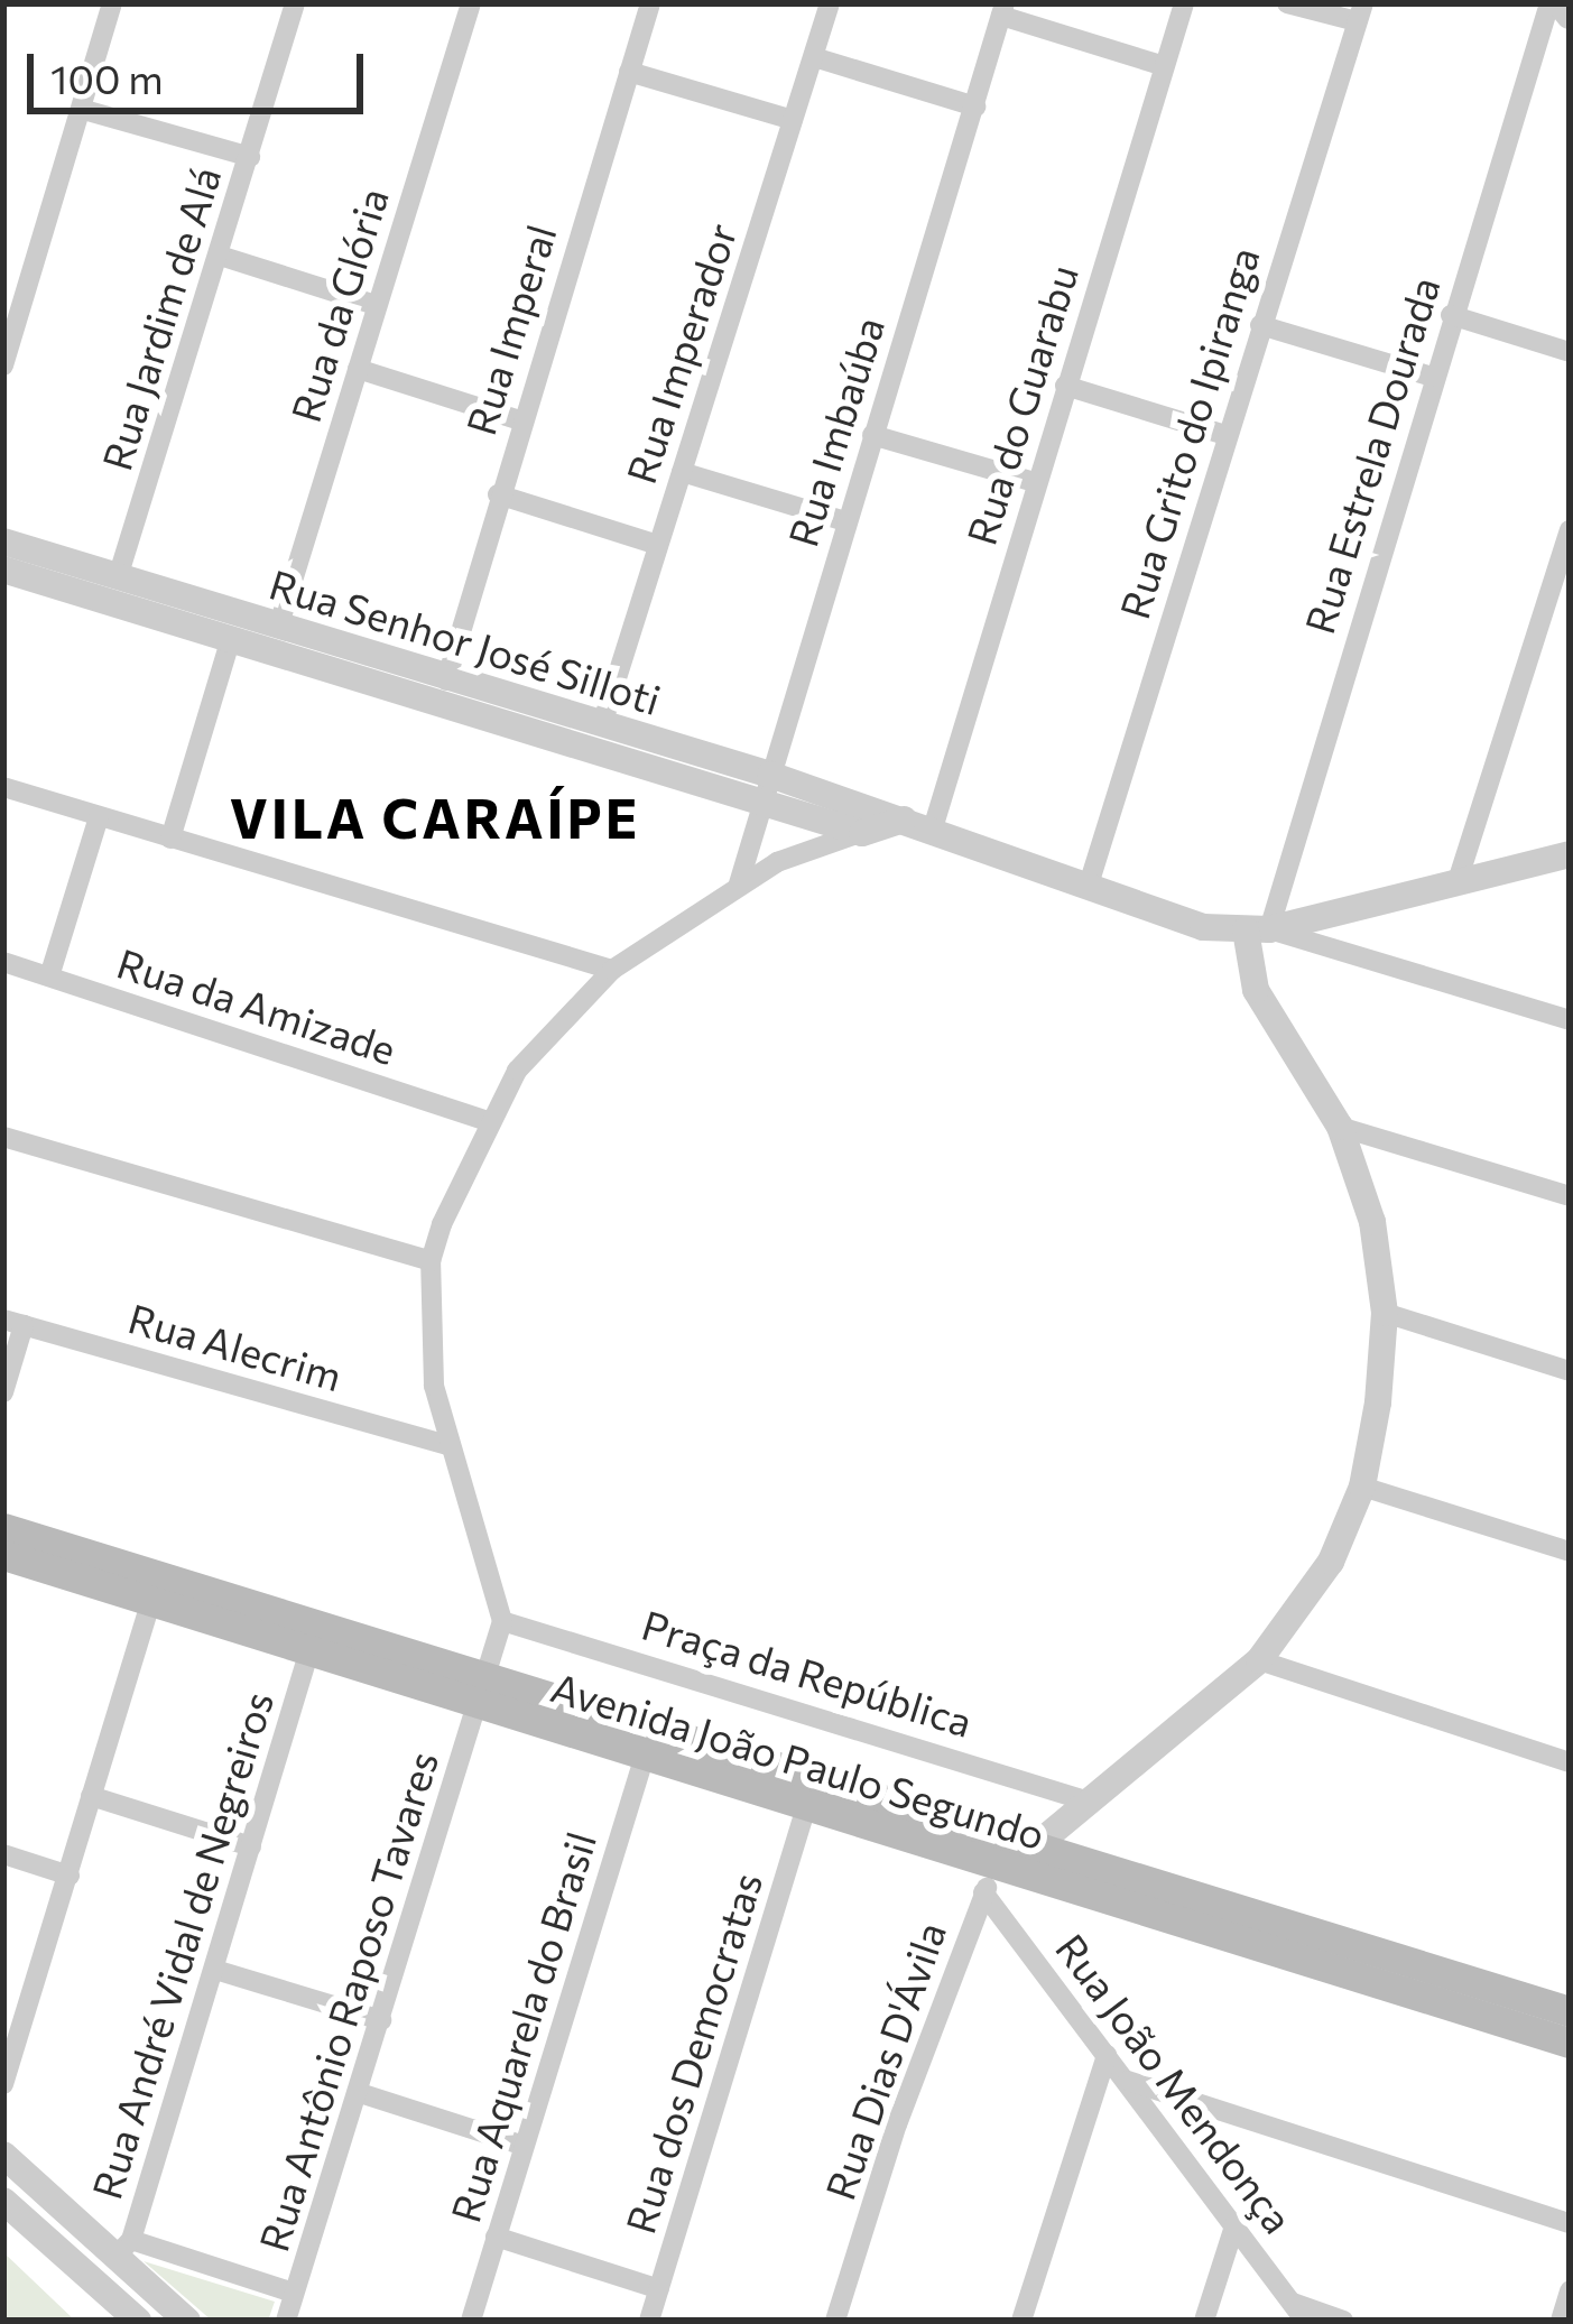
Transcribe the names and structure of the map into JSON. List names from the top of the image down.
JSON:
{
  "streets": {
    "main road": ["Avenida João Paulo Segundo"],
    "street": [
      "Rua da Glória",
      "Rua Jardim de Alá",
      "Rua Imperal",
      "Rua Imperador",
      "Rua do Guarabu",
      "Rua Imbaúba",
      "Rua Grito do Ipiranga",
      "Rua Estrela Dourada",
      "Rua Senhor José Silloti",
      "Rua da Amizade",
      "Rua Alecrim",
      "Praça da República",
      "Rua André Vidal de Negreiros",
      "Rua Antônio Raposo Tavares",
      "Rua Aquarela do Brasil",
      "Rua dos Democratas",
      "Rua Dias D'Ávila",
      "Rua João Mendonça"
    ]
  },
  "crossings": [
    ["Rua da Glória", "Rua Senhor José Silloti"],
    ["Rua Jardim de Alá", "Rua Senhor José Silloti"],
    ["Rua Imperal", "Rua Senhor José Silloti"],
    ["Rua Imperador", "Rua Senhor José Silloti"],
    ["Rua do Guarabu", "Rua Senhor José Silloti"],
    ["Rua Imbaúba", "Rua Senhor José Silloti"],
    ["Rua Grito do Ipiranga", "Rua Senhor José Silloti"],
    ["Rua Estrela Dourada", "Rua Senhor José Silloti"],
    ["Avenida João Paulo Segundo", "Rua André Vidal de Negreiros"],
    ["Avenida João Paulo Segundo", "Rua Antônio Raposo Tavares"],
    ["Avenida João Paulo Segundo", "Rua Aquarela do Brasil"],
    ["Avenida João Paulo Segundo", "Rua dos Democratas"],
    ["Avenida João Paulo Segundo", "Rua Dias D'Ávila"],
    ["Rua Dias D'Ávila", "Rua João Mendonça"]
  ],
  "districts": ["VILA CARAÍPE"],
  "scale_bar": "100 m"
}
